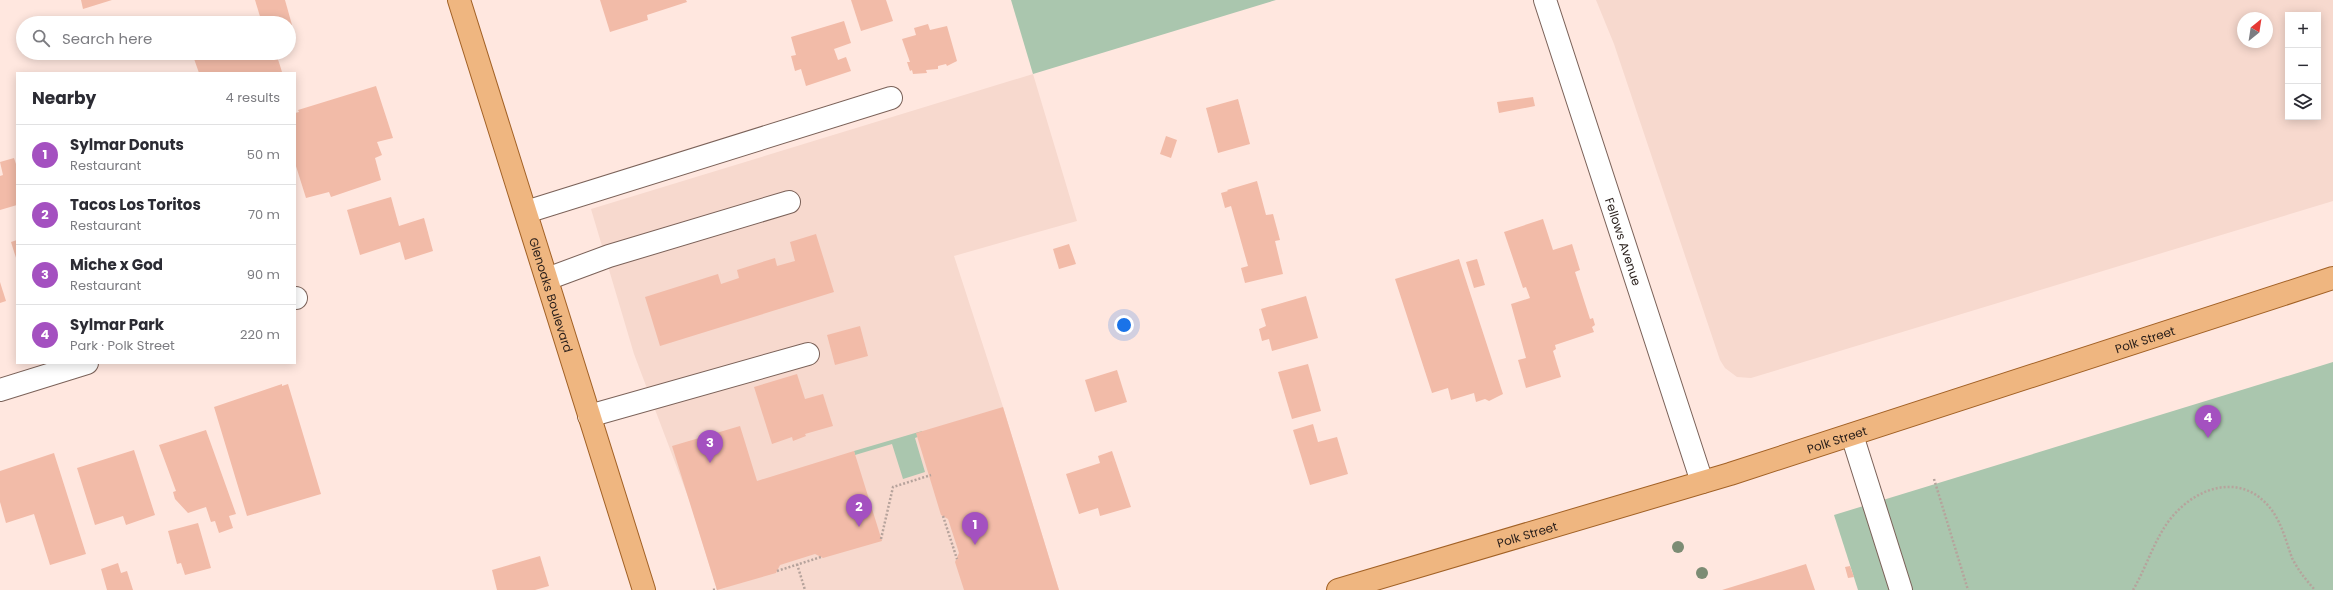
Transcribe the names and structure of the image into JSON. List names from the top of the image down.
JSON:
{
  "streets": {
    "main road": ["Glenoaks Boulevard", "Polk Street"],
    "street": ["Fellows Avenue"]
  },
  "crossings": [
    ["Fellows Avenue", "Polk Street"]
  ],
  "north": "top right",
  "page": {
    "map_buttons": ["+", "−"],
    "search": "Search here",
    "heading": ["Nearby", "4 results"],
    "list": [
      {
        "mark": "1",
        "name": "Sylmar Donuts",
        "note": "Restaurant",
        "value": "50 m"
      },
      {
        "mark": "2",
        "name": "Tacos Los Toritos",
        "note": "Restaurant",
        "value": "70 m"
      },
      {
        "mark": "3",
        "name": "Miche x God",
        "note": "Restaurant",
        "value": "90 m"
      },
      {
        "mark": "4",
        "name": "Sylmar Park",
        "note": "Park · Polk Street",
        "value": "220 m"
      }
    ],
    "pins": [
      "4",
      "3",
      "2",
      "1"
    ]
  }
}
